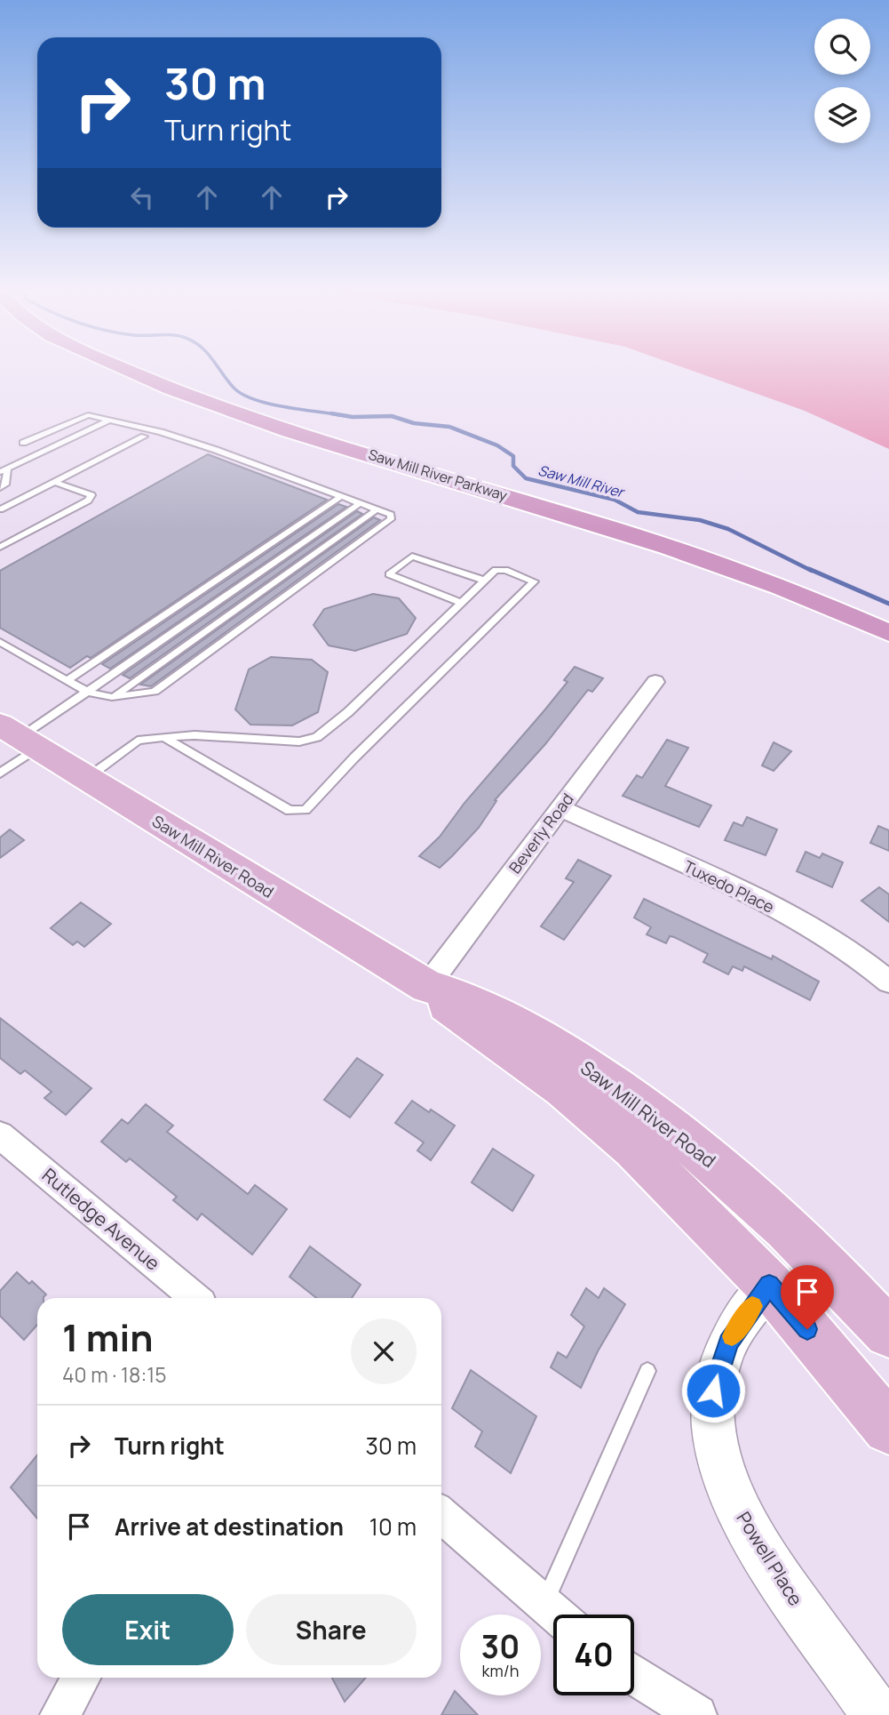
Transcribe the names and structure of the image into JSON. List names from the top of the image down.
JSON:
{
  "streets": {
    "highway": ["Saw Mill River Parkway"],
    "main road": ["Saw Mill River Road"],
    "street": [
      "Beverly Road",
      "Tuxedo Place",
      "Rutledge Avenue",
      "Powell Place"
    ]
  },
  "crossings": [
    ["Beverly Road", "Saw Mill River Road"],
    ["Beverly Road", "Tuxedo Place"],
    ["Saw Mill River Road", "Powell Place"]
  ],
  "water": ["Saw Mill River"],
  "page": {
    "turn": ["30 m", "Turn right"],
    "heading": ["1 min", "40 m · 18:15"],
    "list": [
      {
        "name": "Turn right",
        "value": "30 m"
      },
      {
        "name": "Arrive at destination",
        "value": "10 m"
      }
    ],
    "buttons": ["Exit", "Share"],
    "speed": "30 km/h",
    "limit": "40"
  }
}
